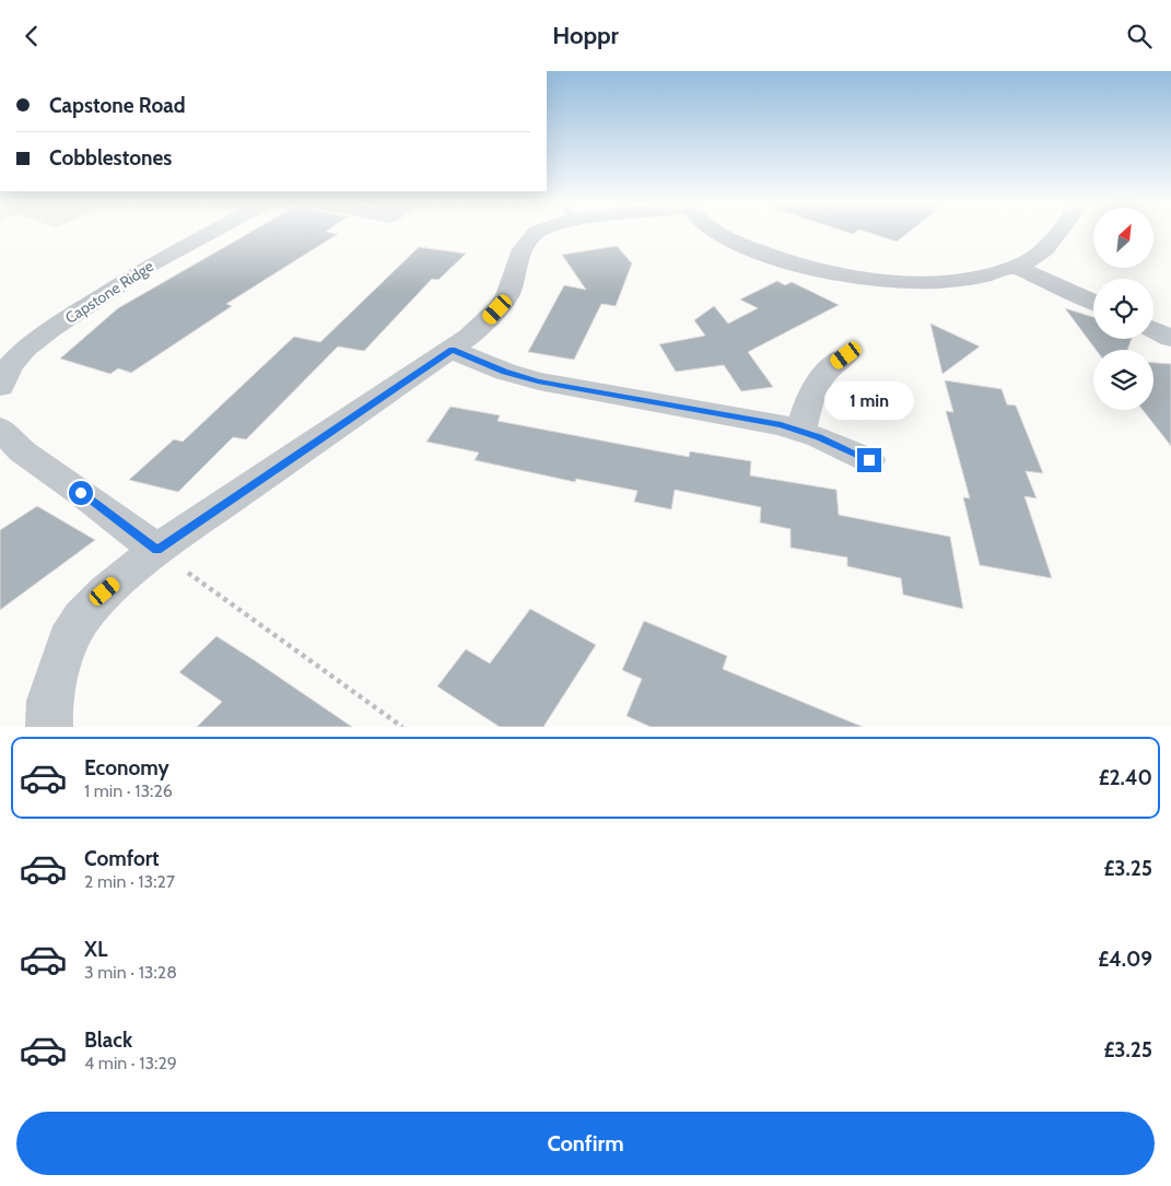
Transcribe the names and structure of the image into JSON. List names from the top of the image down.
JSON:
{
  "streets": {
    "street": ["Capstone Ridge"]
  },
  "north": "top right",
  "page": {
    "header": "Hoppr",
    "banner": ["Capstone Road", "Cobblestones"],
    "bubble": "1 min",
    "list": [
      {
        "name": "Economy",
        "note": "1 min · 13:26",
        "value": "£2.40"
      },
      {
        "name": "Comfort",
        "note": "2 min · 13:27",
        "value": "£3.25"
      },
      {
        "name": "XL",
        "note": "3 min · 13:28",
        "value": "£4.09"
      },
      {
        "name": "Black",
        "note": "4 min · 13:29",
        "value": "£3.25"
      }
    ],
    "buttons": "Confirm"
  }
}
